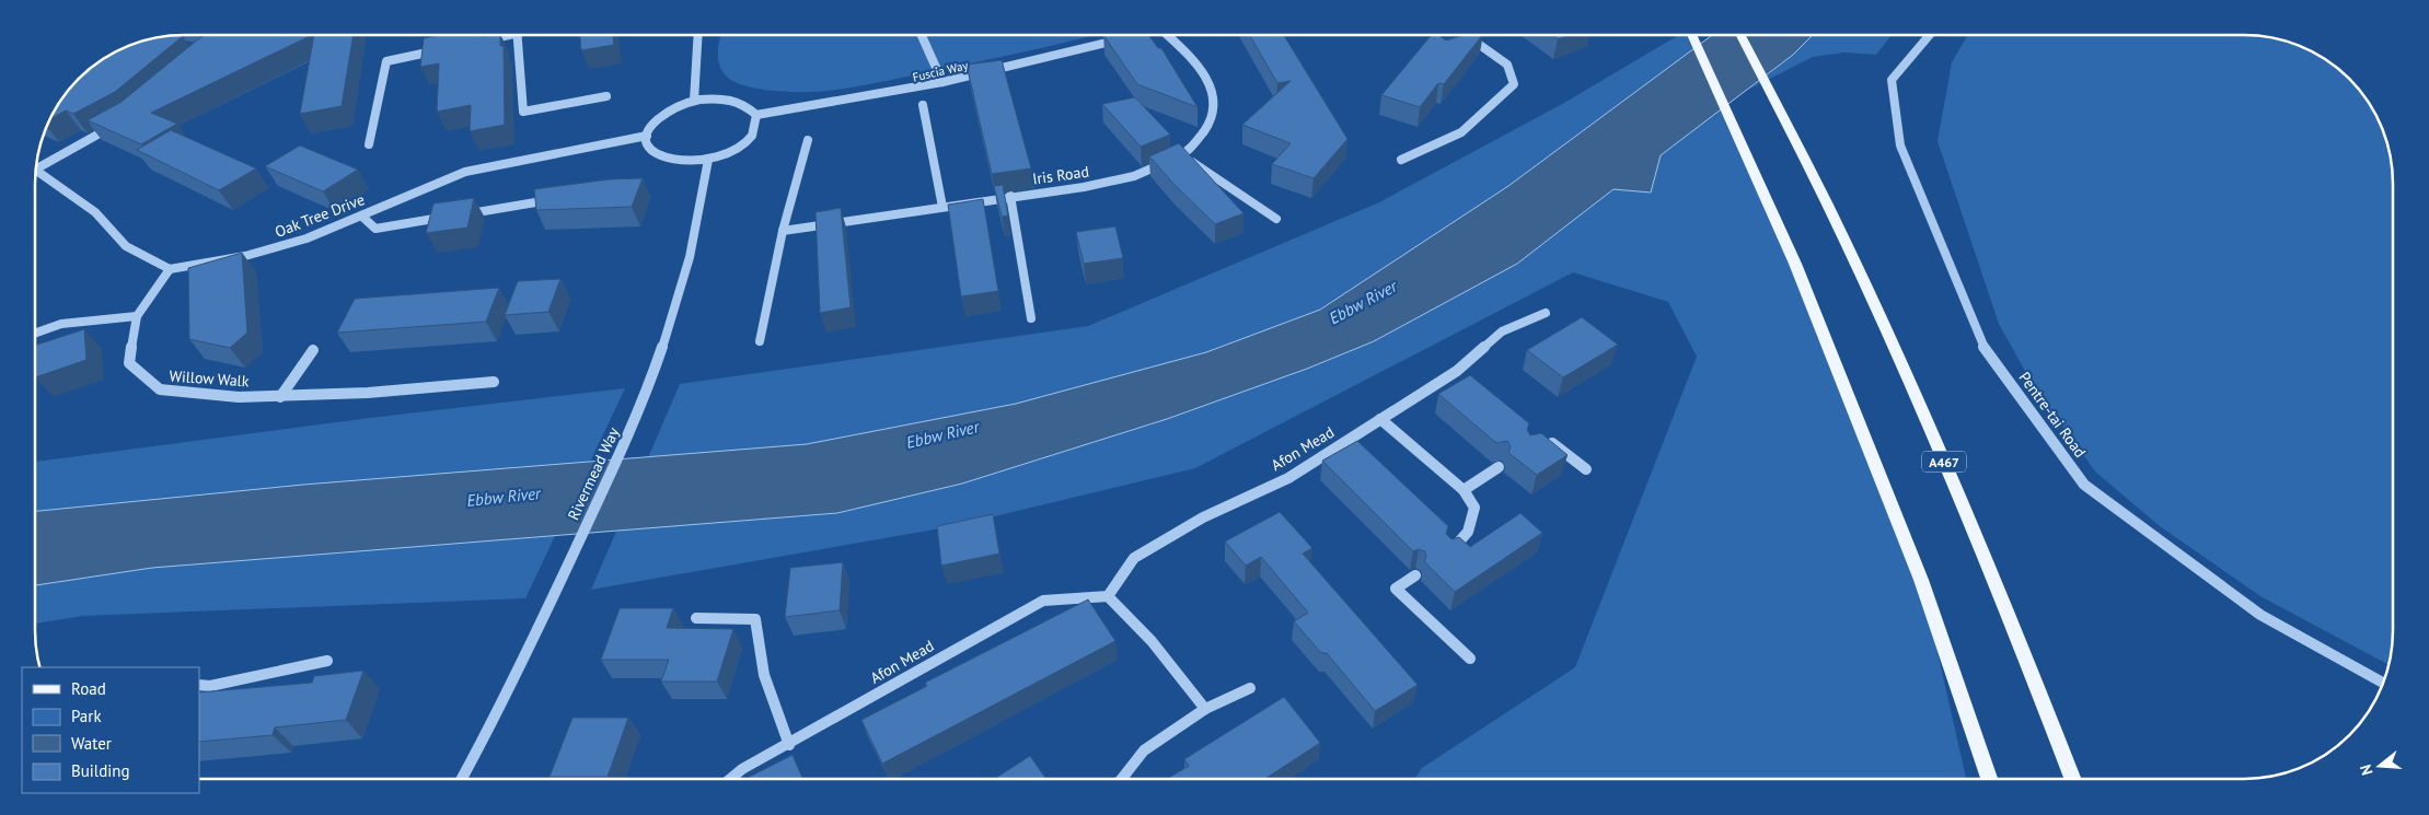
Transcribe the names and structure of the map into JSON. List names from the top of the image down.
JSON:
{
  "streets": {
    "main road": ["A467"],
    "street": [
      "Fuscia Way",
      "Iris Road",
      "Oak Tree Drive",
      "Willow Walk",
      "Pentre-tai Road",
      "Afon Mead",
      "Rivermead Way"
    ]
  },
  "crossings": [
    ["Oak Tree Drive", "Willow Walk"]
  ],
  "water": ["Ebbw River"],
  "legend": [
    "Road",
    "Park",
    "Water",
    "Building"
  ],
  "north": "left"
}
